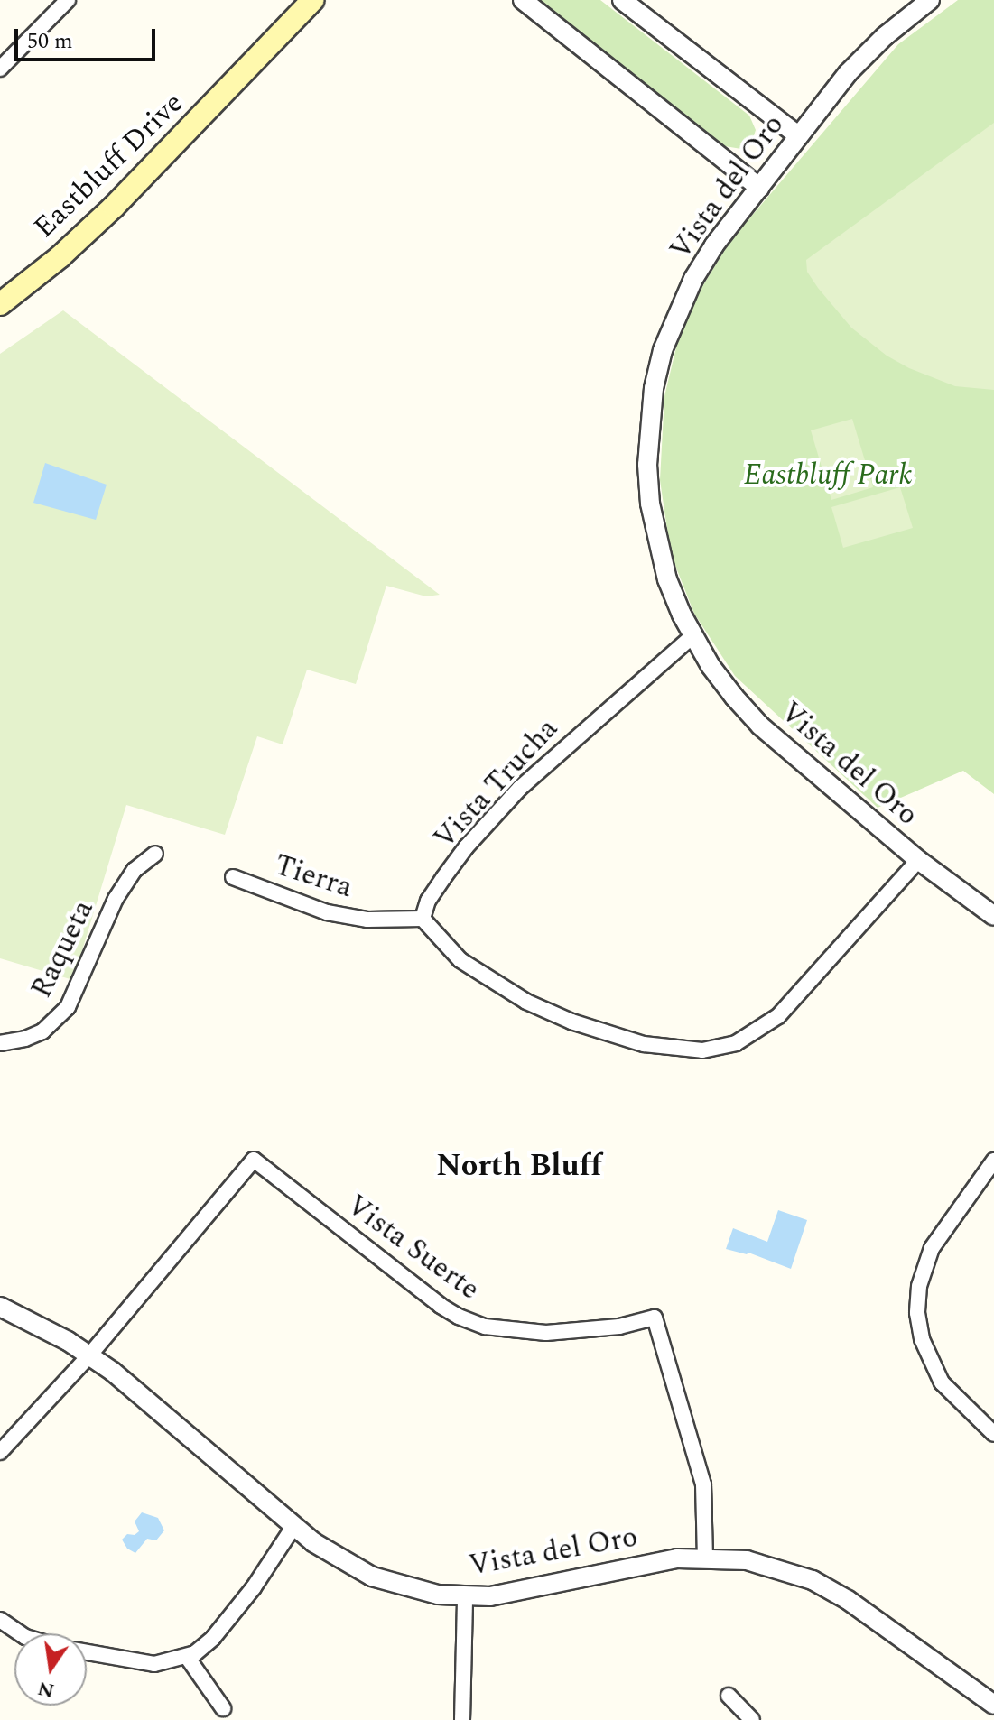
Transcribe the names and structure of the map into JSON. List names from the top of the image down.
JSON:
{
  "streets": {
    "main road": ["Eastbluff Drive"],
    "street": [
      "Vista del Oro",
      "Vista Trucha",
      "Tierra",
      "Raqueta",
      "Vista Suerte"
    ]
  },
  "crossings": [
    ["Vista del Oro", "Vista Trucha"],
    ["Vista del Oro", "Vista Suerte"],
    ["Vista Trucha", "Tierra"]
  ],
  "districts": ["North Bluff"],
  "parks": ["Eastbluff Park"],
  "scale_bar": "50 m",
  "north": "bottom"
}
